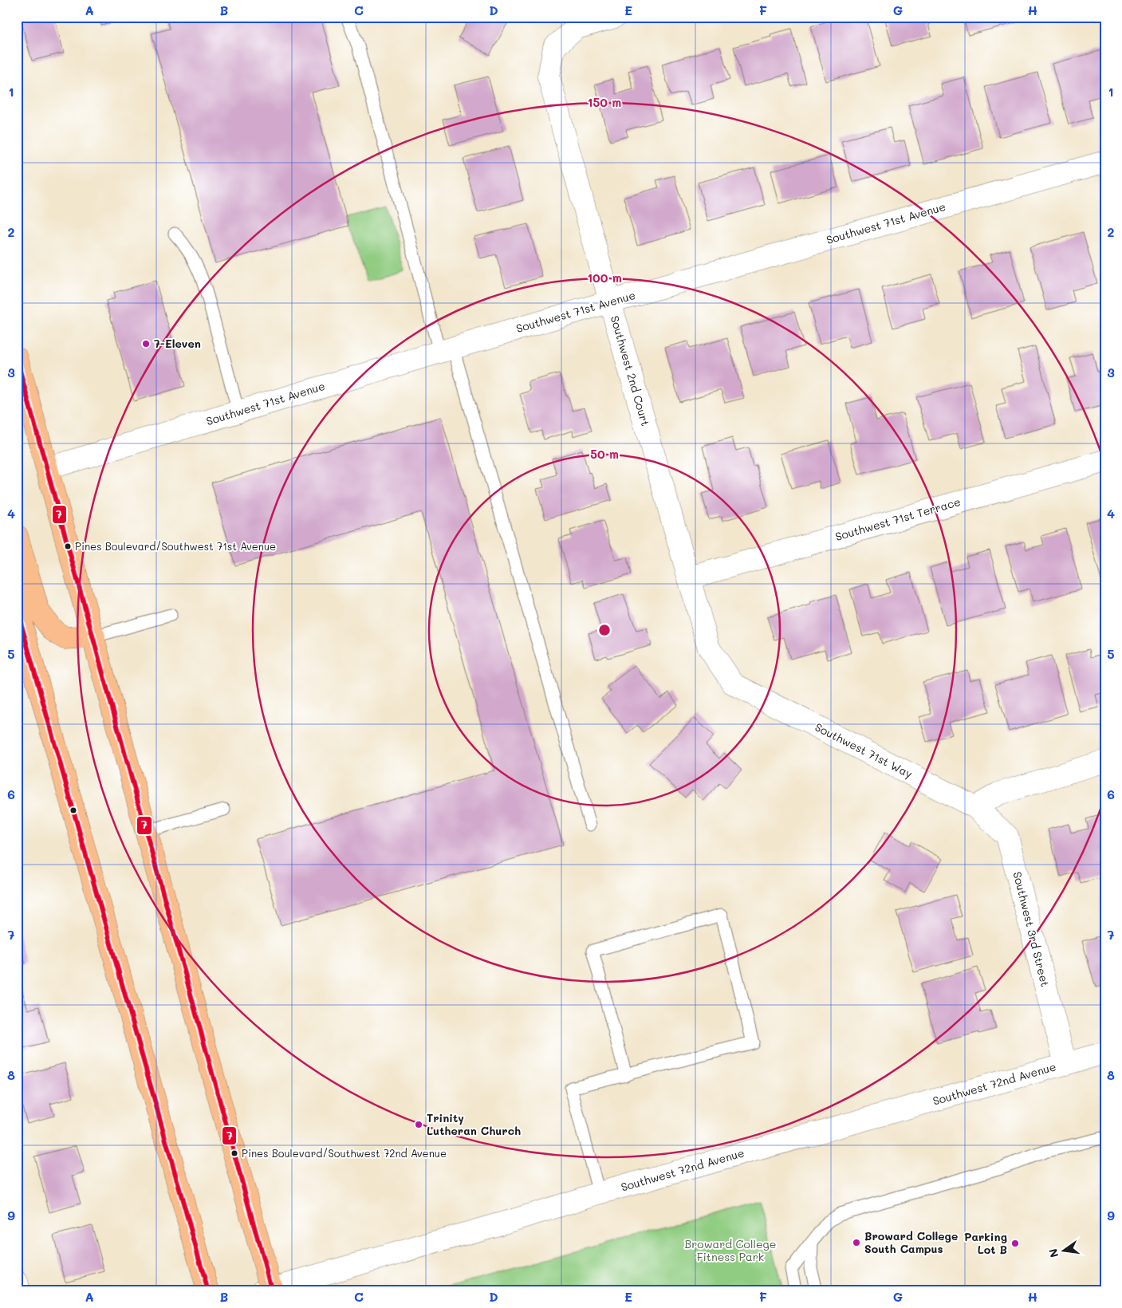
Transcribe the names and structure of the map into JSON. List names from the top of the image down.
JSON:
{
  "streets": {
    "street": [
      "Southwest 71st Avenue",
      "Southwest 2nd Court",
      "Southwest 71st Terrace",
      "Southwest 71st Way",
      "Southwest 3rd Street",
      "Southwest 72nd Avenue"
    ]
  },
  "crossings": [
    ["Southwest 71st Avenue", "Southwest 2nd Court"],
    ["Southwest 2nd Court", "Southwest 71st Terrace"],
    ["Southwest 2nd Court", "Southwest 71st Way"],
    ["Southwest 71st Terrace", "Southwest 71st Way"],
    ["Southwest 71st Way", "Southwest 3rd Street"],
    ["Southwest 3rd Street", "Southwest 72nd Avenue"]
  ],
  "parks": ["Broward College Fitness Park"],
  "places": [
    "7-Eleven",
    "Pines Boulevard/Southwest 71st Avenue",
    "Trinity Lutheran Church",
    "Pines Boulevard/Southwest 72nd Avenue",
    "Broward College South Campus",
    "Parking Lot B"
  ],
  "lines": ["transit line 7"],
  "north": "left",
  "grid": {
    "columns": [
      "A",
      "B",
      "C",
      "D",
      "E",
      "F",
      "G",
      "H"
    ],
    "rows": [
      "1",
      "2",
      "3",
      "4",
      "5",
      "6",
      "7",
      "8",
      "9"
    ]
  },
  "rings": ["150 m", "100 m", "50 m"]
}
